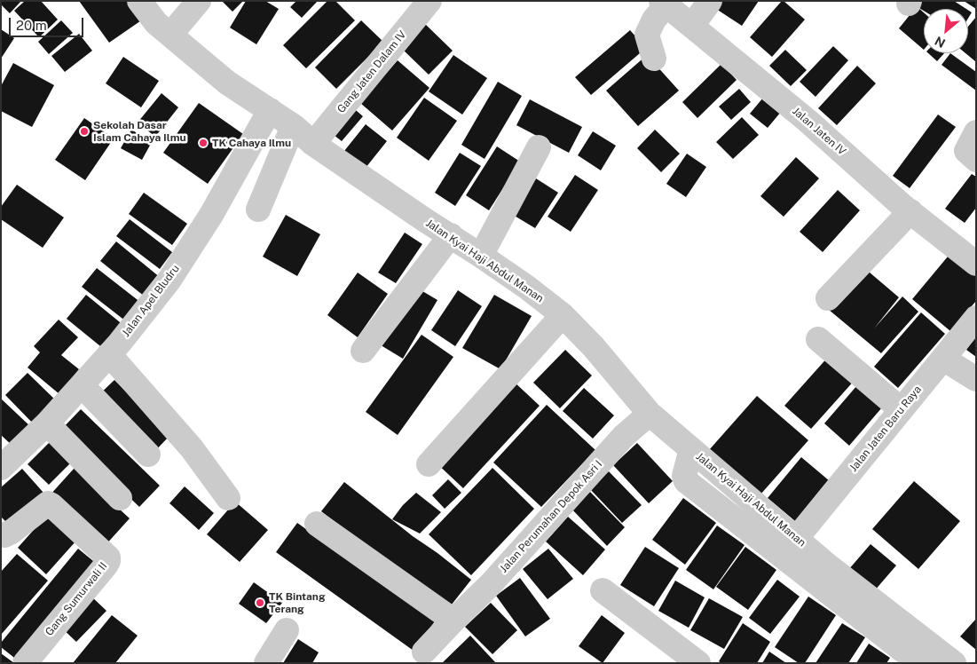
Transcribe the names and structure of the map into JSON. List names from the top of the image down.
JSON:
{
  "streets": {
    "street": [
      "Gang Jaten Dalam IV",
      "Jalan Jaten IV",
      "Jalan Kyai Haji Abdul Manan",
      "Jalan Apel Bludru",
      "Jalan Jaten Baru Raya",
      "Jalan Perumahan Depok Asri I",
      "Gang Sumurwali II"
    ]
  },
  "crossings": [
    ["Gang Jaten Dalam IV", "Jalan Kyai Haji Abdul Manan"],
    ["Jalan Kyai Haji Abdul Manan", "Jalan Apel Bludru"],
    ["Jalan Kyai Haji Abdul Manan", "Jalan Jaten Baru Raya"],
    ["Jalan Kyai Haji Abdul Manan", "Jalan Perumahan Depok Asri I"]
  ],
  "places": ["Sekolah Dasar Islam Cahaya Ilmu", "TK Cahaya Ilmu", "TK Bintang Terang"],
  "scale_bar": "20 m",
  "north": "bottom left"
}
